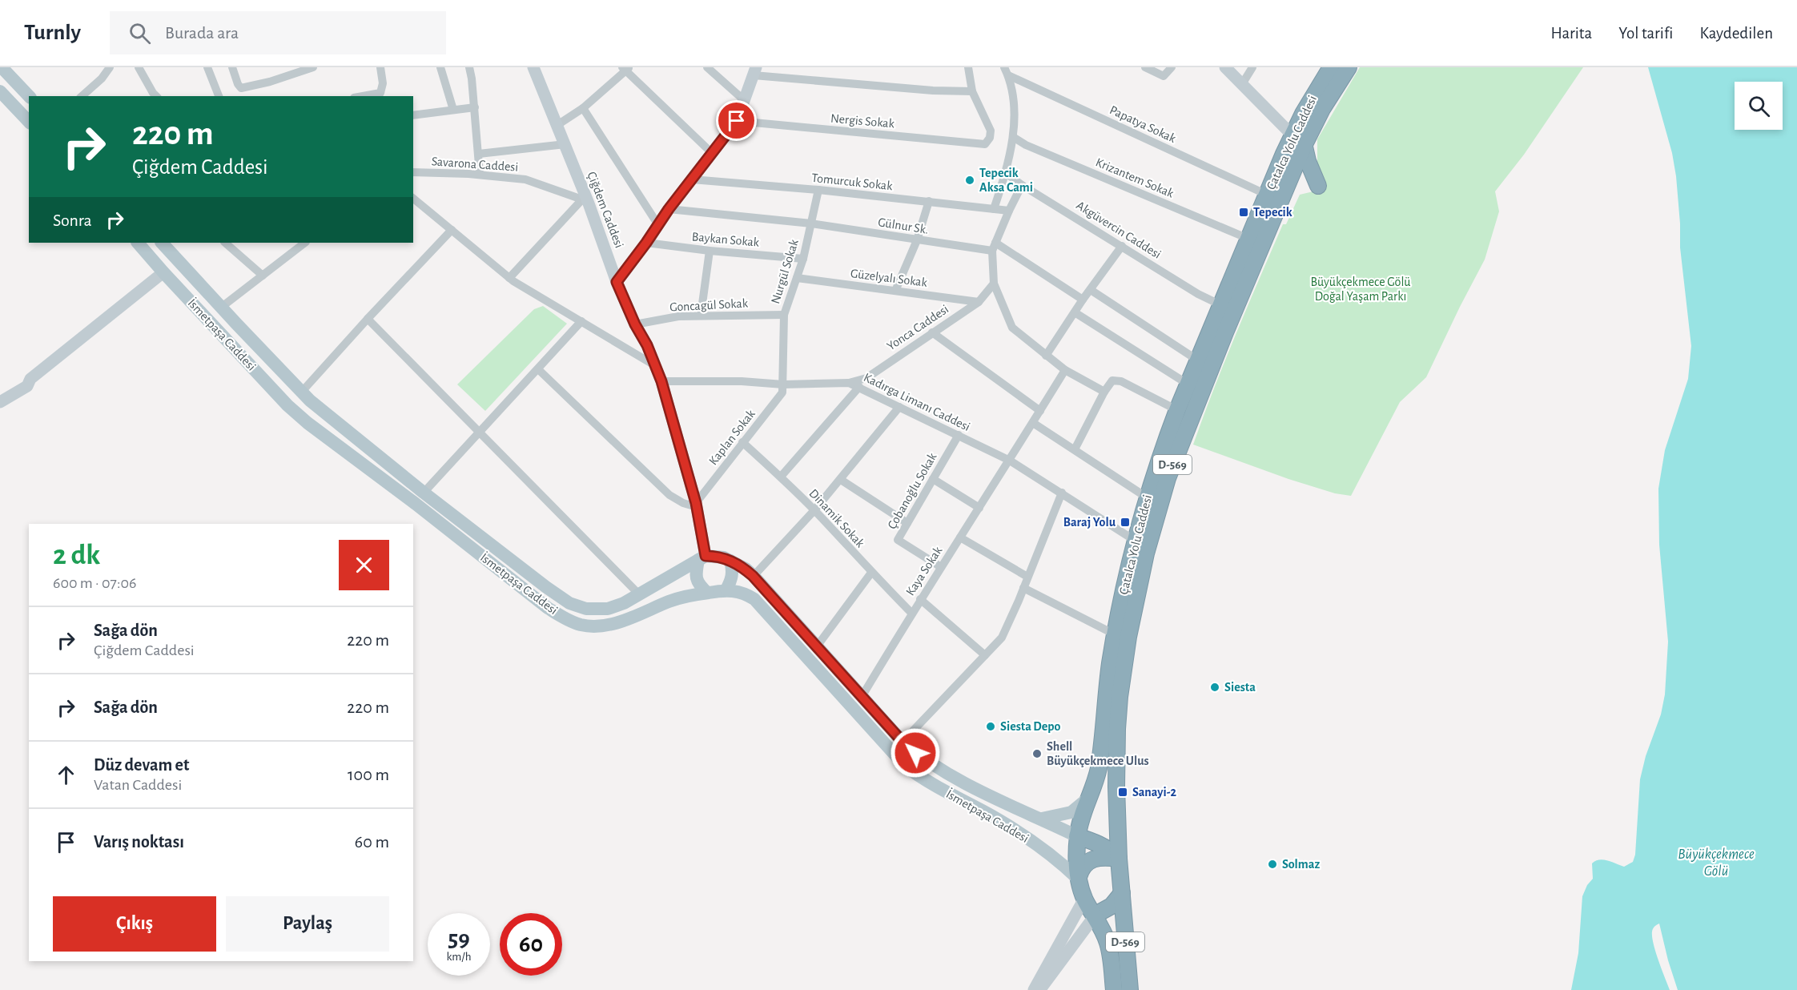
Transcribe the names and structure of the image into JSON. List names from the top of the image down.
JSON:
{
  "streets": {
    "highway": ["Çatalca Yolu Caddesi", "D-569"],
    "main road": ["İsmetpaşa Caddesi"],
    "street": [
      "Nergis Sokak",
      "Papatya Sokak",
      "Savarona Caddesi",
      "Krizantem Sokak",
      "Tomurcuk Sokak",
      "Çiğdem Caddesi",
      "Gülnur Sk.",
      "Akgüvercin Caddesi",
      "Baykan Sokak",
      "Nurgül Sokak",
      "Güzelyalı Sokak",
      "Goncagül Sokak",
      "Yonca Caddesi",
      "Kadırga Limanı Caddesi",
      "Kaplan Sokak",
      "Çobanoğlu Sokak",
      "Dinamik Sokak",
      "Kaya Sokak"
    ]
  },
  "crossings": [
    ["Papatya Sokak", "Çatalca Yolu Caddesi"],
    ["Çatalca Yolu Caddesi", "Krizantem Sokak"],
    ["Çatalca Yolu Caddesi", "Akgüvercin Caddesi"],
    ["Çatalca Yolu Caddesi", "İsmetpaşa Caddesi"],
    ["Çatalca Yolu Caddesi", "Kadırga Limanı Caddesi"],
    ["Savarona Caddesi", "Çiğdem Caddesi"],
    ["Tomurcuk Sokak", "Nurgül Sokak"],
    ["Çiğdem Caddesi", "Goncagül Sokak"],
    ["Çiğdem Caddesi", "İsmetpaşa Caddesi"],
    ["Çiğdem Caddesi", "Kadırga Limanı Caddesi"],
    ["Çiğdem Caddesi", "Kaplan Sokak"],
    ["Gülnur Sk.", "Nurgül Sokak"],
    ["Baykan Sokak", "Nurgül Sokak"],
    ["Nurgül Sokak", "Güzelyalı Sokak"],
    ["Nurgül Sokak", "Goncagül Sokak"],
    ["Nurgül Sokak", "Kadırga Limanı Caddesi"],
    ["Nurgül Sokak", "Kaplan Sokak"],
    ["Güzelyalı Sokak", "Yonca Caddesi"],
    ["Yonca Caddesi", "Kadırga Limanı Caddesi"],
    ["İsmetpaşa Caddesi", "Kaya Sokak"],
    ["Kadırga Limanı Caddesi", "Kaplan Sokak"],
    ["Kadırga Limanı Caddesi", "Çobanoğlu Sokak"],
    ["Kadırga Limanı Caddesi", "Kaya Sokak"],
    ["Kaplan Sokak", "Dinamik Sokak"],
    ["Çobanoğlu Sokak", "Kaya Sokak"],
    ["Dinamik Sokak", "Kaya Sokak"]
  ],
  "water": ["Büyükçekmece Gölü"],
  "parks": ["Büyükçekmece Gölü Doğal Yaşam Parkı"],
  "places": {
    "other": [
      "Tepecik Aksa Cami",
      "Siesta",
      "Siesta Depo",
      "Shell Büyükçekmece Ulus",
      "Solmaz"
    ],
    "transit": ["Tepecik", "Baraj Yolu", "Sanayi-2"]
  },
  "page": {
    "header": "Turnly",
    "search": "Burada ara",
    "nav": ["Harita", "Yol tarifi", "Kaydedilen"],
    "turn": ["220 m", "Çiğdem Caddesi"],
    "then": "Sonra",
    "heading": ["2 dk", "600 m · 07:06"],
    "list": [
      {
        "name": "Sağa dön",
        "note": "Çiğdem Caddesi",
        "value": "220 m"
      },
      {
        "name": "Sağa dön",
        "value": "220 m"
      },
      {
        "name": "Düz devam et",
        "note": "Vatan Caddesi",
        "value": "100 m"
      },
      {
        "name": "Varış noktası",
        "value": "60 m"
      }
    ],
    "buttons": ["Çıkış", "Paylaş"],
    "speed": "59 km/h",
    "limit": "60"
  }
}
